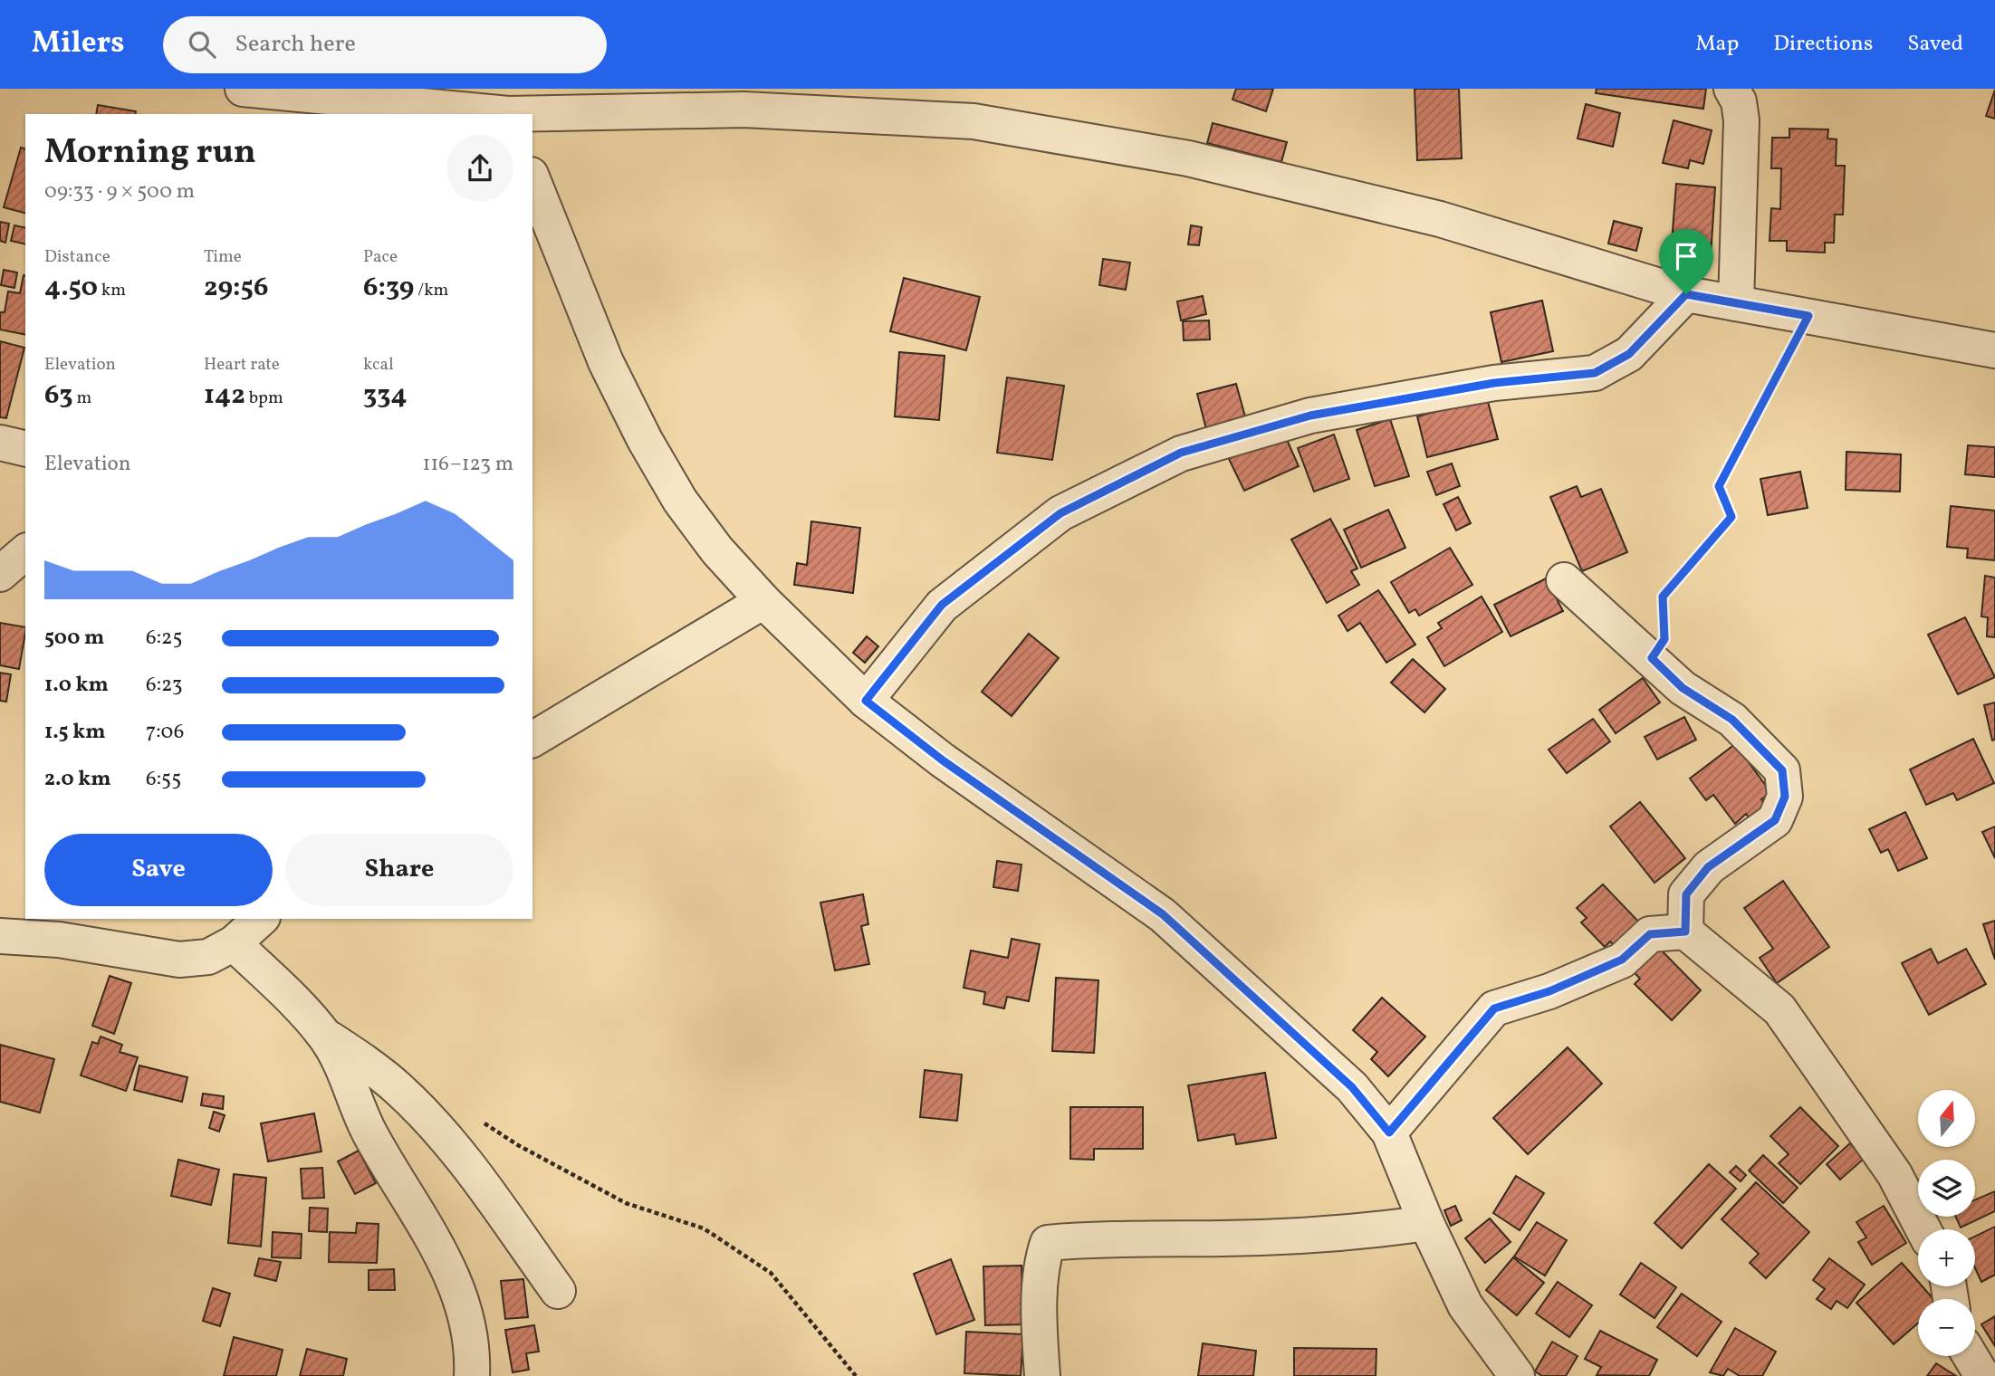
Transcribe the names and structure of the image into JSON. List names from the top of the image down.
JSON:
{
  "north": "top",
  "page": {
    "header": "Milers",
    "search": "Search here",
    "nav": ["Map", "Directions", "Saved"],
    "heading": ["Morning run", "09:33 · 9 × 500 m"],
    "stats": [
      ["Distance", "4.50 km"],
      ["Time", "29:56"],
      ["Pace", "6:39 /km"],
      ["Elevation", "63 m"],
      ["Heart rate", "142 bpm"],
      ["kcal", "334"]
    ],
    "chart": ["Elevation", "116–123 m"],
    "list": [
      {
        "name": "500 m",
        "note": "6:25"
      },
      {
        "name": "1.0 km",
        "note": "6:23"
      },
      {
        "name": "1.5 km",
        "note": "7:06"
      },
      {
        "name": "2.0 km",
        "note": "6:55"
      }
    ],
    "buttons": ["Save", "Share"],
    "map_buttons": ["+", "−"]
  }
}
